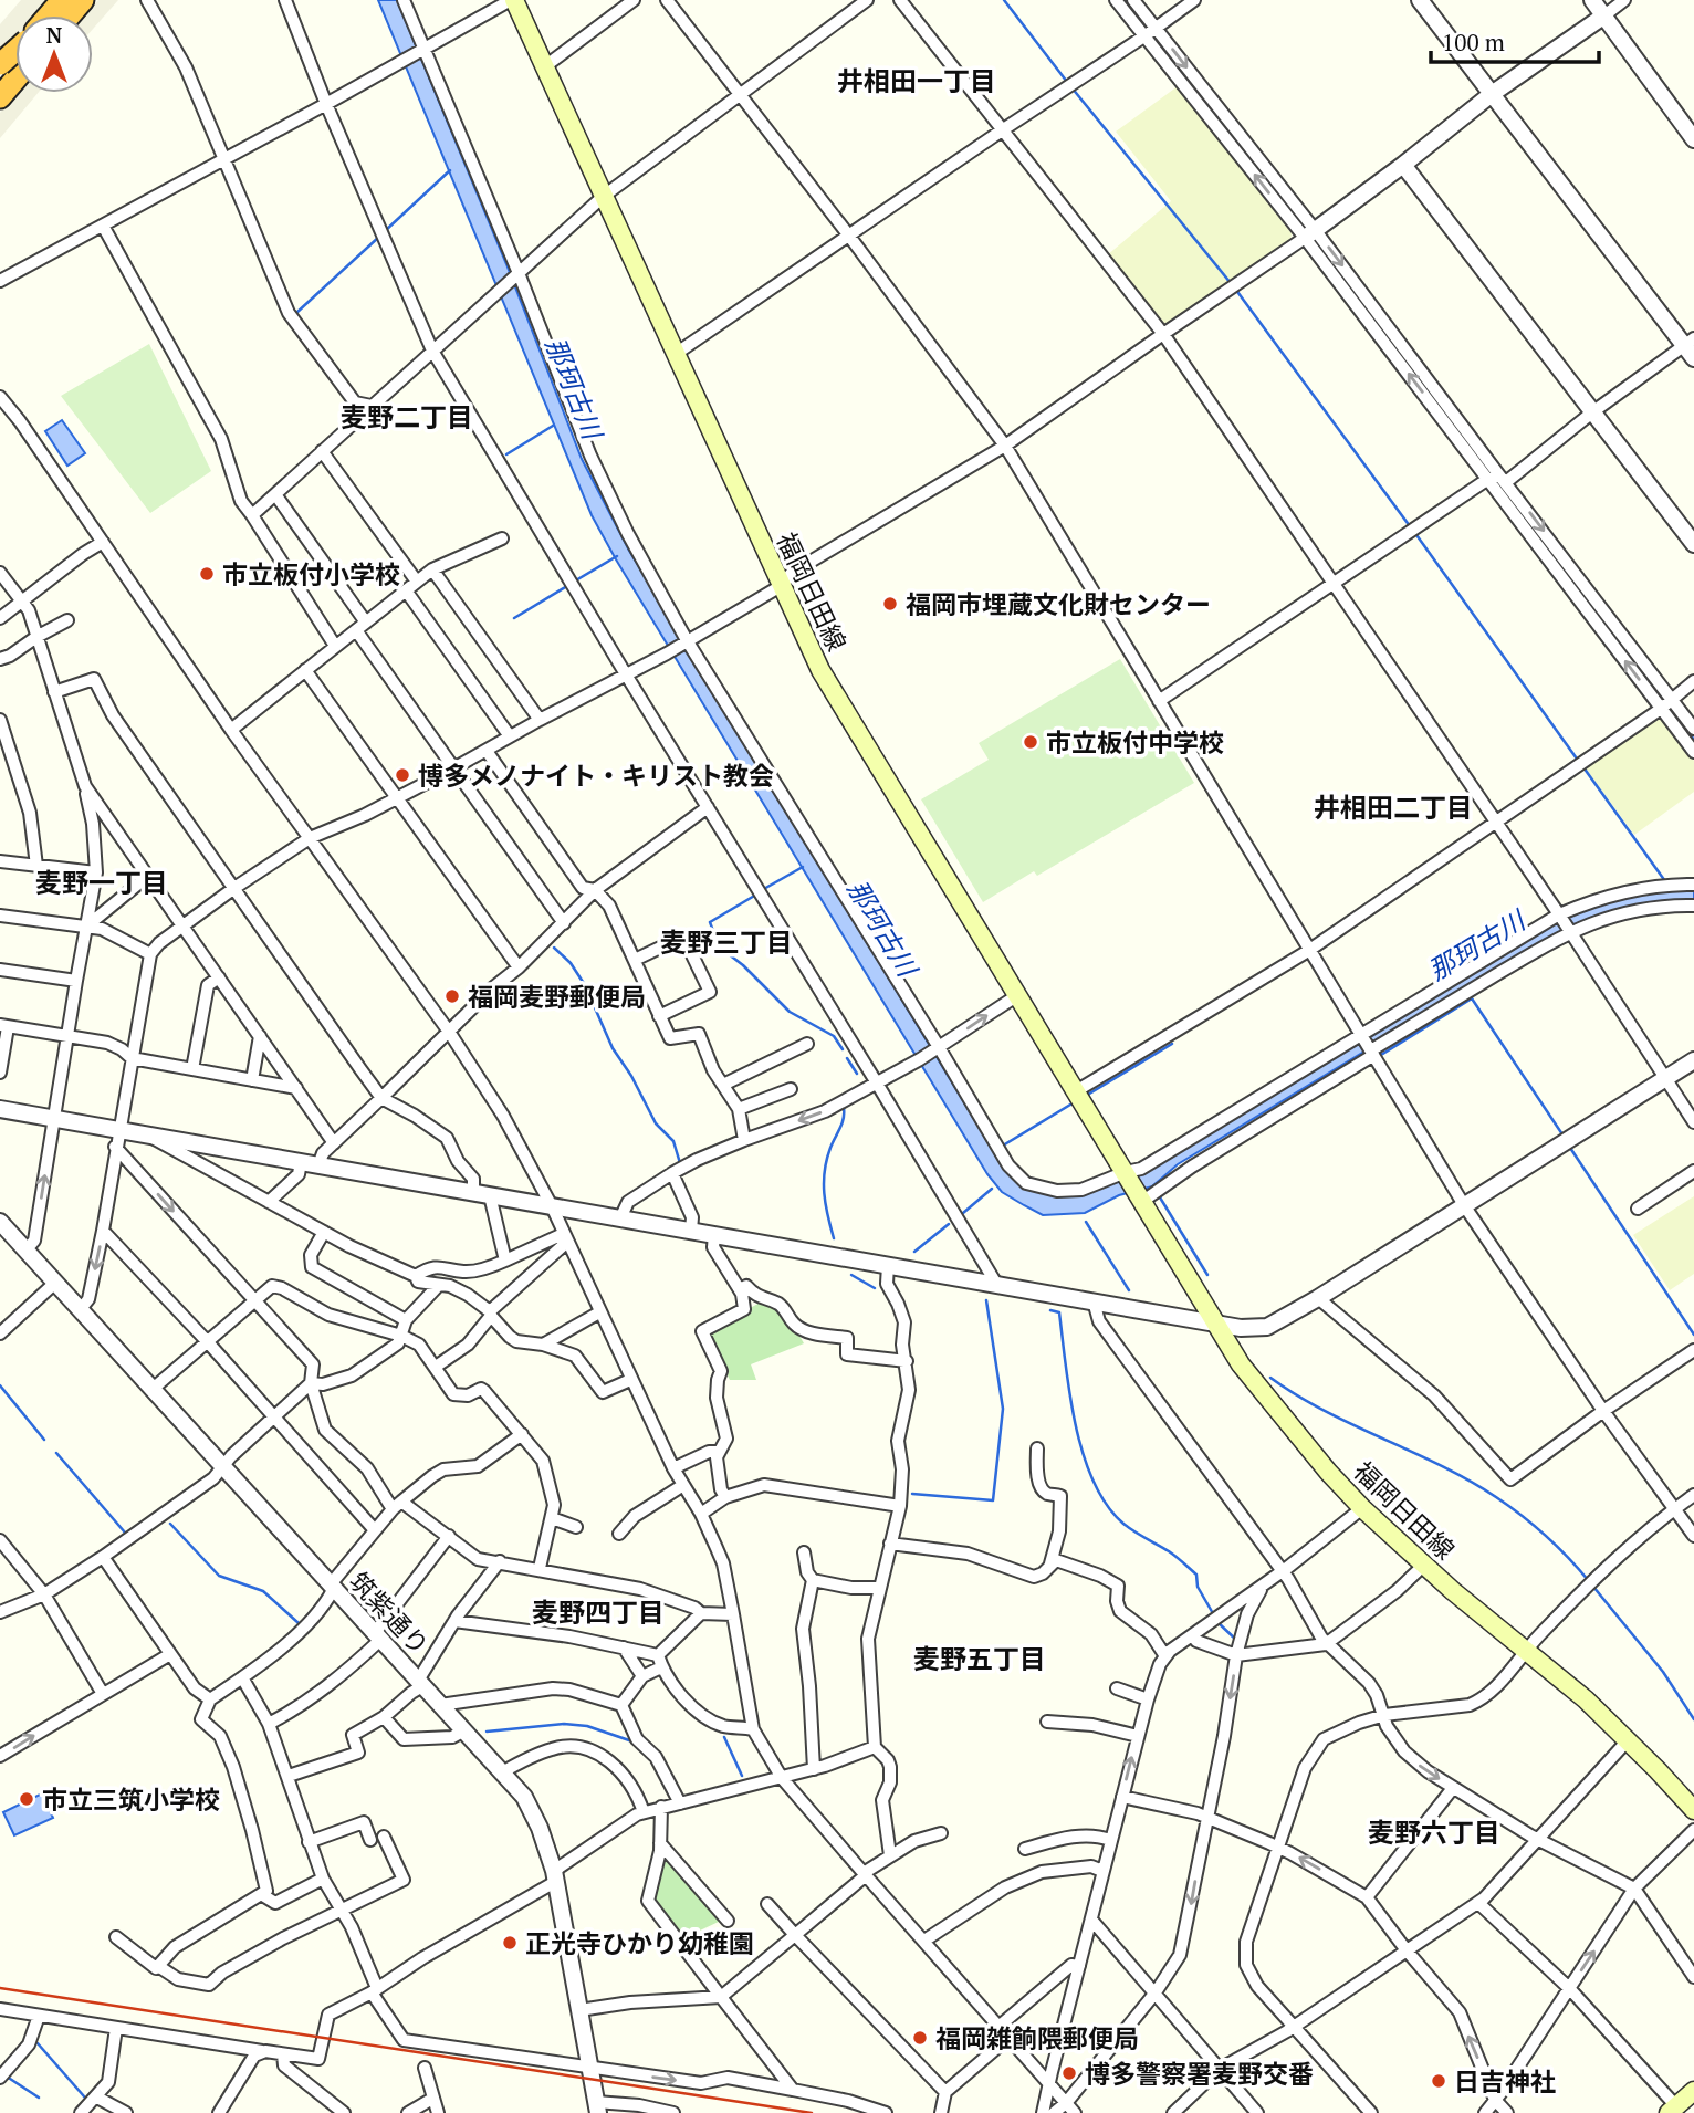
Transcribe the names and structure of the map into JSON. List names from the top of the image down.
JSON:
{
  "streets": {
    "main road": ["福岡日田線"],
    "street": ["筑紫通り"]
  },
  "districts": [
    "井相田一丁目",
    "麦野二丁目",
    "井相田二丁目",
    "麦野一丁目",
    "麦野三丁目",
    "麦野四丁目",
    "麦野五丁目",
    "麦野六丁目"
  ],
  "water": ["那珂古川"],
  "places": [
    "市立板付小学校",
    "福岡市埋蔵文化財センター",
    "市立板付中学校",
    "博多メノナイト・キリスト教会",
    "福岡麦野郵便局",
    "市立三筑小学校",
    "正光寺ひかり幼稚園",
    "福岡雑餉隈郵便局",
    "博多警察署麦野交番",
    "日吉神社"
  ],
  "scale_bar": "100 m",
  "north": "top"
}
